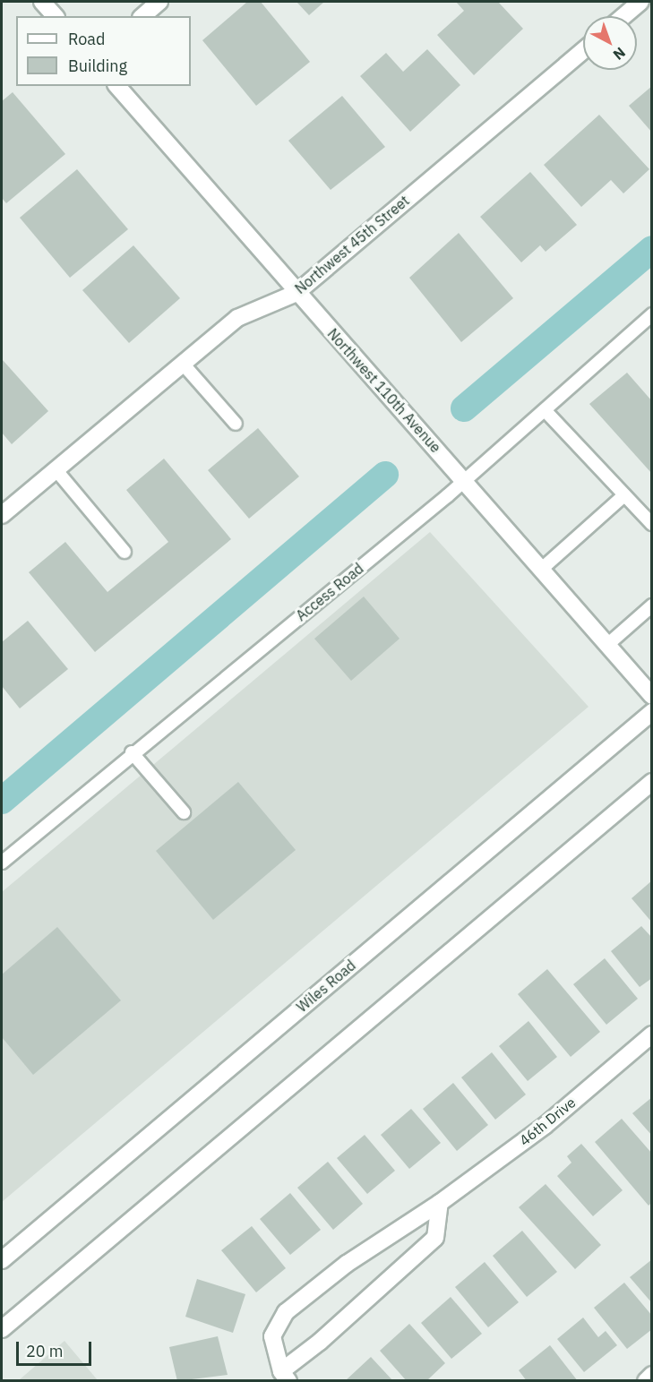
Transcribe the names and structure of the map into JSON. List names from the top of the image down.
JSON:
{
  "streets": {
    "street": [
      "Northwest 45th Street",
      "Northwest 110th Avenue",
      "Wiles Road",
      "46th Drive"
    ],
    "lane": ["Access Road"]
  },
  "crossings": [
    ["Northwest 45th Street", "Northwest 110th Avenue"],
    ["Northwest 110th Avenue", "Access Road"]
  ],
  "legend": ["Road", "Building"],
  "scale_bar": "20 m",
  "north": "bottom right"
}
